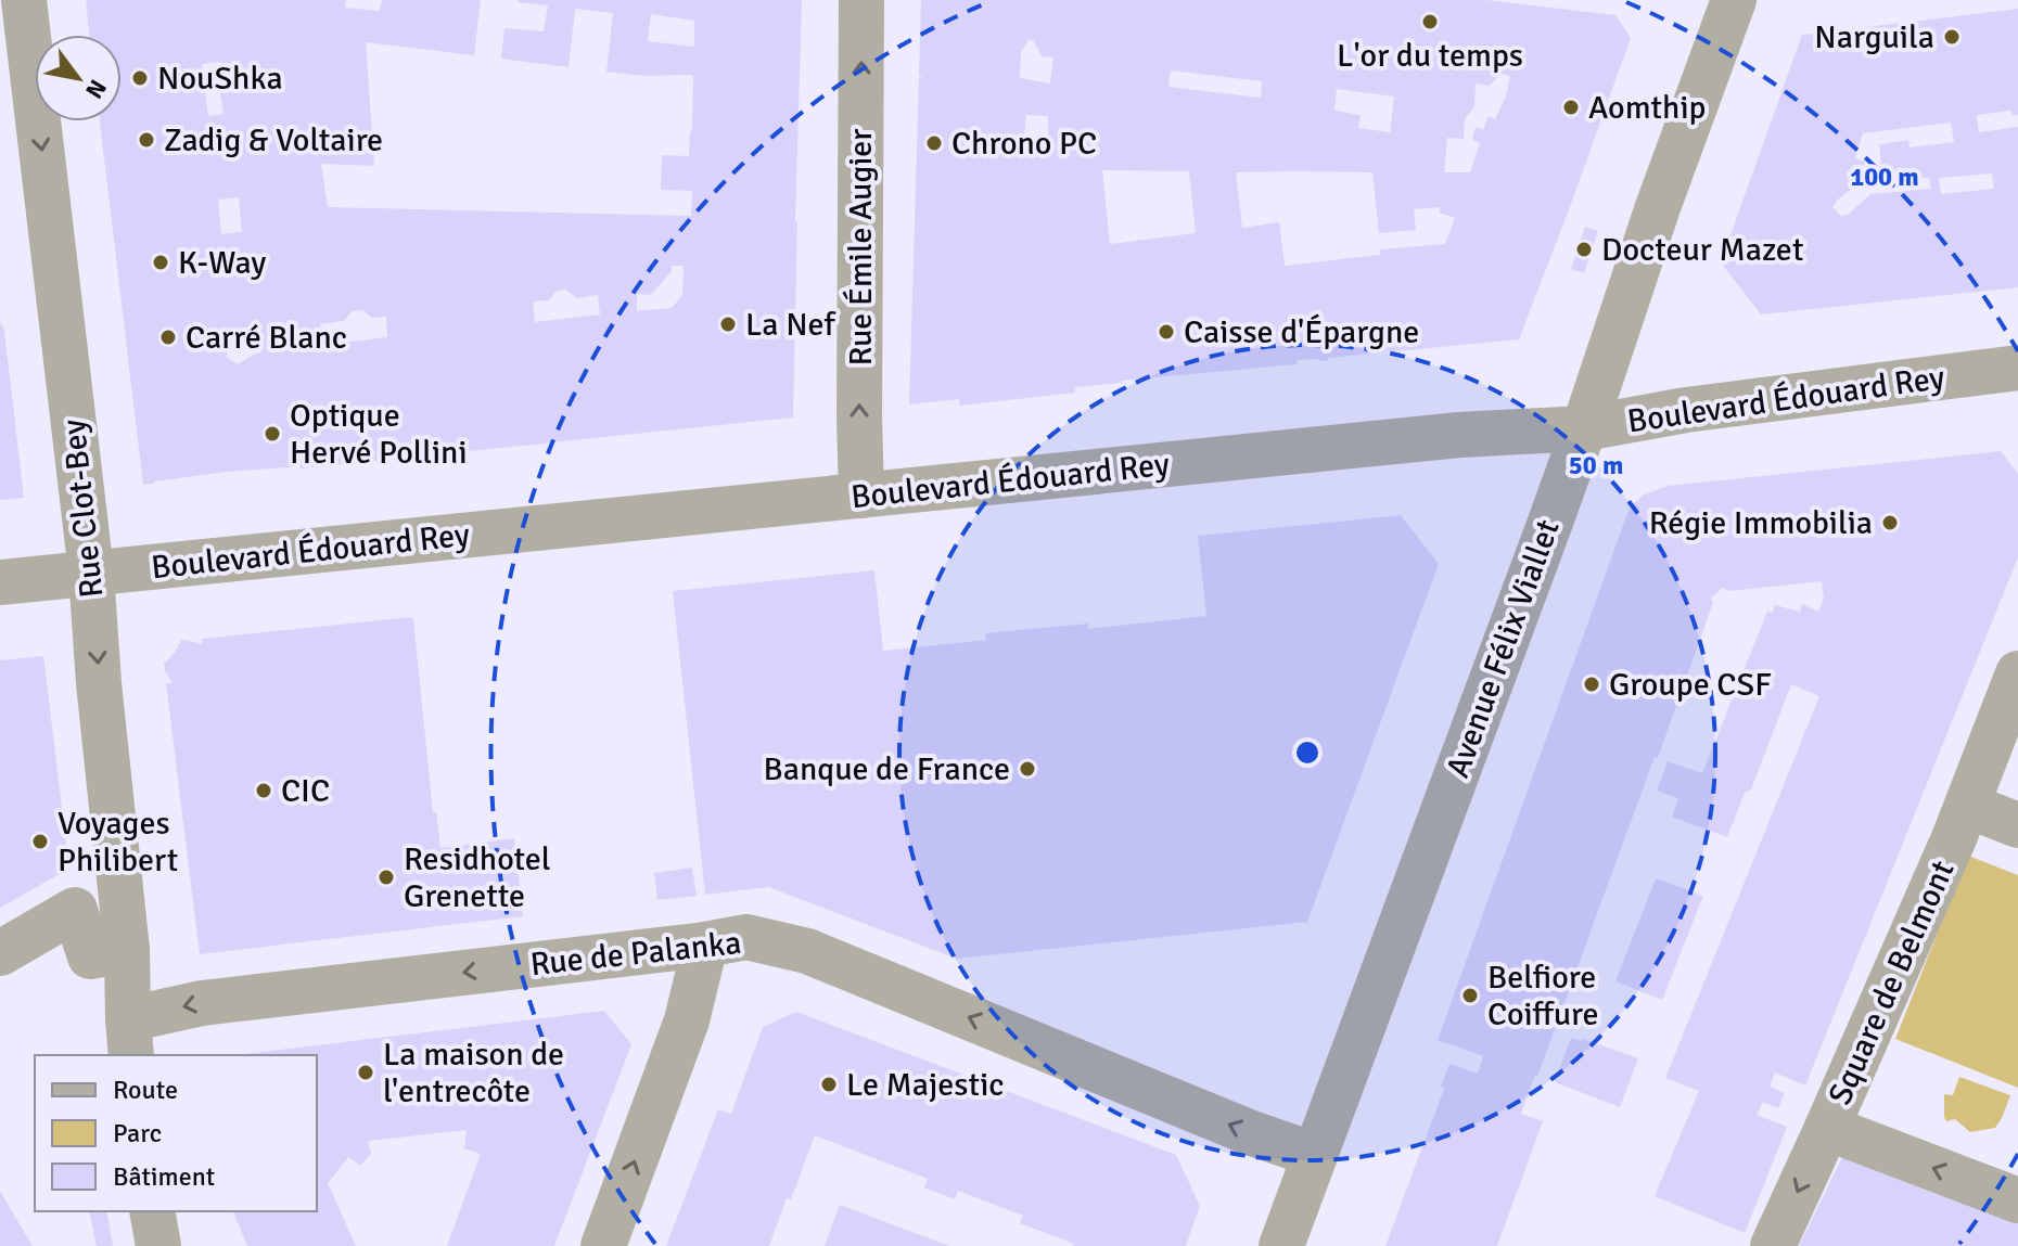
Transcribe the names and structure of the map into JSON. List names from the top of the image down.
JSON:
{
  "streets": {
    "street": [
      "Rue Émile Augier",
      "Boulevard Édouard Rey",
      "Rue Clot-Bey",
      "Avenue Félix Viallet",
      "Rue de Palanka",
      "Square de Belmont"
    ]
  },
  "crossings": [
    ["Rue Émile Augier", "Boulevard Édouard Rey"],
    ["Boulevard Édouard Rey", "Rue Clot-Bey"],
    ["Boulevard Édouard Rey", "Avenue Félix Viallet"],
    ["Rue Clot-Bey", "Rue de Palanka"],
    ["Avenue Félix Viallet", "Rue de Palanka"]
  ],
  "one_way": ["Rue Émile Augier", "Rue Clot-Bey", "Rue de Palanka"],
  "places": [
    "L'or du temps",
    "Narguila",
    "NouShka",
    "Aomthip",
    "Zadig & Voltaire",
    "Chrono PC",
    "Docteur Mazet",
    "K-Way",
    "La Nef",
    "Caisse d'Épargne",
    "Carré Blanc",
    "Optique Hervé Pollini",
    "Régie Immobilia",
    "Groupe CSF",
    "Banque de France",
    "CIC",
    "Voyages Philibert",
    "Residhotel Grenette",
    "Belfiore Coiffure",
    "La maison de l'entrecôte",
    "Le Majestic"
  ],
  "legend": ["Route", "Parc", "Bâtiment"],
  "north": "bottom right",
  "rings": ["100 m", "50 m"]
}
